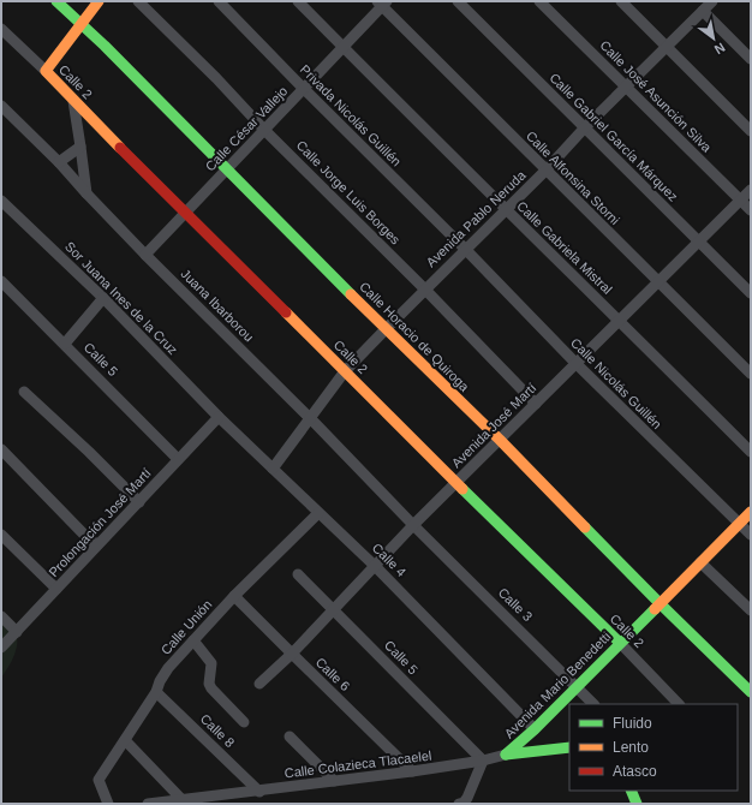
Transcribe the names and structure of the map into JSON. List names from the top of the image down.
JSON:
{
  "streets": {
    "street": [
      "Calle 2",
      "Calle José Asunción Silva",
      "Privada Nicolás Guillén",
      "Calle César Vallejo",
      "Calle Gabriel García Márquez",
      "Calle Alfonsina Storni",
      "Calle Jorge Luis Borges",
      "Avenida Pablo Neruda",
      "Calle Gabriela Mistral",
      "Sor Juana Ines de la Cruz",
      "Juana Ibarborou",
      "Calle Horacio de Quiroga",
      "Calle 5",
      "Calle Nicolás Guillén",
      "Avenida José Martí",
      "Prolongación José Martí",
      "Calle 4",
      "Calle 3",
      "Calle Unión",
      "Calle 6",
      "Avenida Mario Benedetti",
      "Calle 8",
      "Calle Colazieca Tlacaelel"
    ]
  },
  "crossings": [
    ["Calle 2", "Calle César Vallejo"],
    ["Calle 2", "Avenida Pablo Neruda"],
    ["Calle 2", "Avenida José Martí"],
    ["Calle 2", "Avenida Mario Benedetti"],
    ["Calle José Asunción Silva", "Avenida Pablo Neruda"],
    ["Calle José Asunción Silva", "Avenida José Martí"],
    ["Privada Nicolás Guillén", "Calle César Vallejo"],
    ["Privada Nicolás Guillén", "Avenida Pablo Neruda"],
    ["Privada Nicolás Guillén", "Calle Nicolás Guillén"],
    ["Calle César Vallejo", "Calle Alfonsina Storni"],
    ["Calle César Vallejo", "Calle Jorge Luis Borges"],
    ["Calle César Vallejo", "Calle Gabriela Mistral"],
    ["Calle César Vallejo", "Juana Ibarborou"],
    ["Calle César Vallejo", "Calle Horacio de Quiroga"],
    ["Calle Gabriel García Márquez", "Avenida Pablo Neruda"],
    ["Calle Gabriel García Márquez", "Avenida José Martí"],
    ["Calle Alfonsina Storni", "Avenida Pablo Neruda"],
    ["Calle Alfonsina Storni", "Avenida José Martí"],
    ["Calle Jorge Luis Borges", "Avenida Pablo Neruda"],
    ["Calle Jorge Luis Borges", "Avenida José Martí"],
    ["Avenida Pablo Neruda", "Calle Gabriela Mistral"],
    ["Avenida Pablo Neruda", "Juana Ibarborou"],
    ["Avenida Pablo Neruda", "Calle Horacio de Quiroga"],
    ["Avenida Pablo Neruda", "Calle Nicolás Guillén"],
    ["Avenida Pablo Neruda", "Calle 4"],
    ["Calle Gabriela Mistral", "Avenida José Martí"],
    ["Sor Juana Ines de la Cruz", "Prolongación José Martí"],
    ["Sor Juana Ines de la Cruz", "Calle 4"],
    ["Juana Ibarborou", "Avenida José Martí"],
    ["Juana Ibarborou", "Calle 3"],
    ["Calle Horacio de Quiroga", "Avenida José Martí"],
    ["Calle Horacio de Quiroga", "Avenida Mario Benedetti"],
    ["Calle 5", "Avenida José Martí"],
    ["Calle 5", "Prolongación José Martí"],
    ["Calle 5", "Calle Colazieca Tlacaelel"],
    ["Calle Nicolás Guillén", "Avenida José Martí"],
    ["Calle Nicolás Guillén", "Avenida Mario Benedetti"],
    ["Avenida José Martí", "Calle 4"],
    ["Avenida José Martí", "Calle 3"],
    ["Avenida José Martí", "Calle 6"],
    ["Prolongación José Martí", "Calle 4"],
    ["Calle 4", "Calle Unión"],
    ["Calle 4", "Avenida Mario Benedetti"],
    ["Calle 3", "Avenida Mario Benedetti"],
    ["Calle Unión", "Calle 6"],
    ["Calle Unión", "Calle 8"],
    ["Calle 6", "Calle Colazieca Tlacaelel"],
    ["Avenida Mario Benedetti", "Calle Colazieca Tlacaelel"],
    ["Calle 8", "Calle Colazieca Tlacaelel"]
  ],
  "legend": ["Fluido", "Lento", "Atasco"],
  "north": "bottom right"
}
